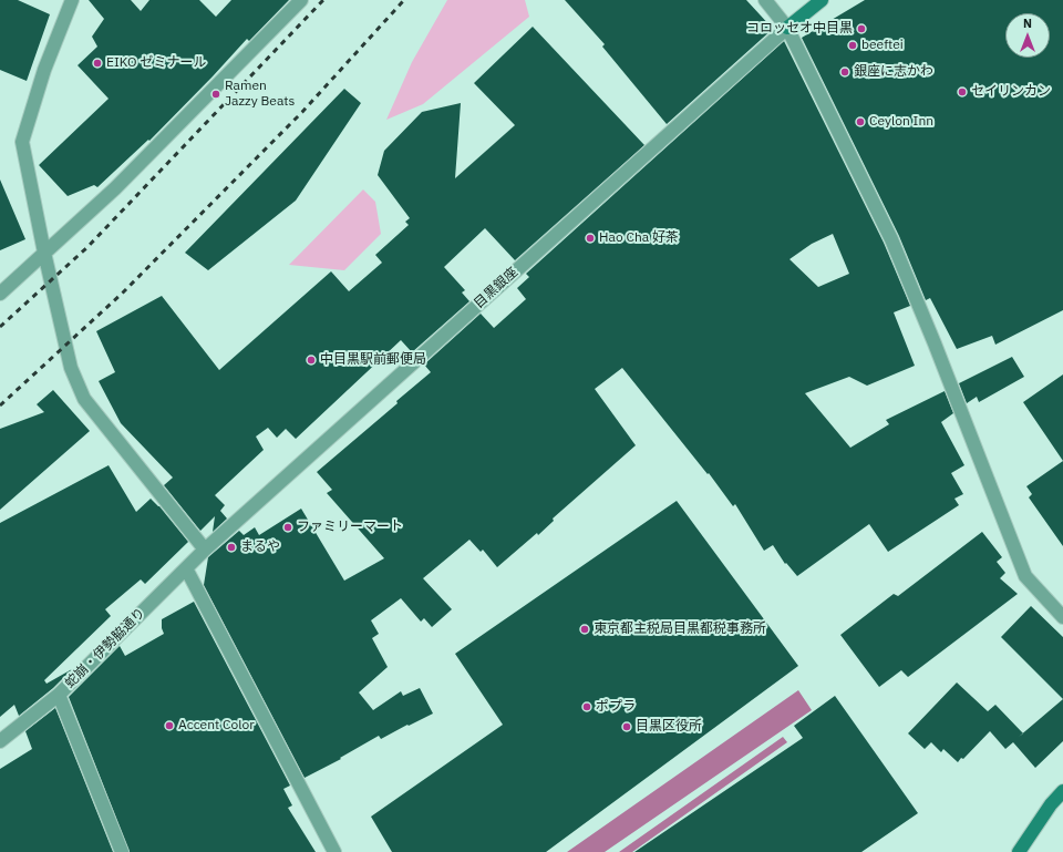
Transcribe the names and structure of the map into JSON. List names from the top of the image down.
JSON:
{
  "streets": {
    "street": ["目黒銀座", "蛇崩・伊勢脇通り"]
  },
  "crossings": [
    ["目黒銀座", "蛇崩・伊勢脇通り"]
  ],
  "places": [
    "コロッセオ中目黒",
    "beeftei",
    "EIKO ゼミナール",
    "銀座に志かわ",
    "セイリンカン",
    "Ramen Jazzy Beats",
    "Ceylon Inn",
    "Hao Cha 好茶",
    "中目黒駅前郵便局",
    "ファミリーマート",
    "まるや",
    "東京都主税局目黒都税事務所",
    "ポプラ",
    "Accent Color",
    "目黒区役所"
  ],
  "north": "top"
}
